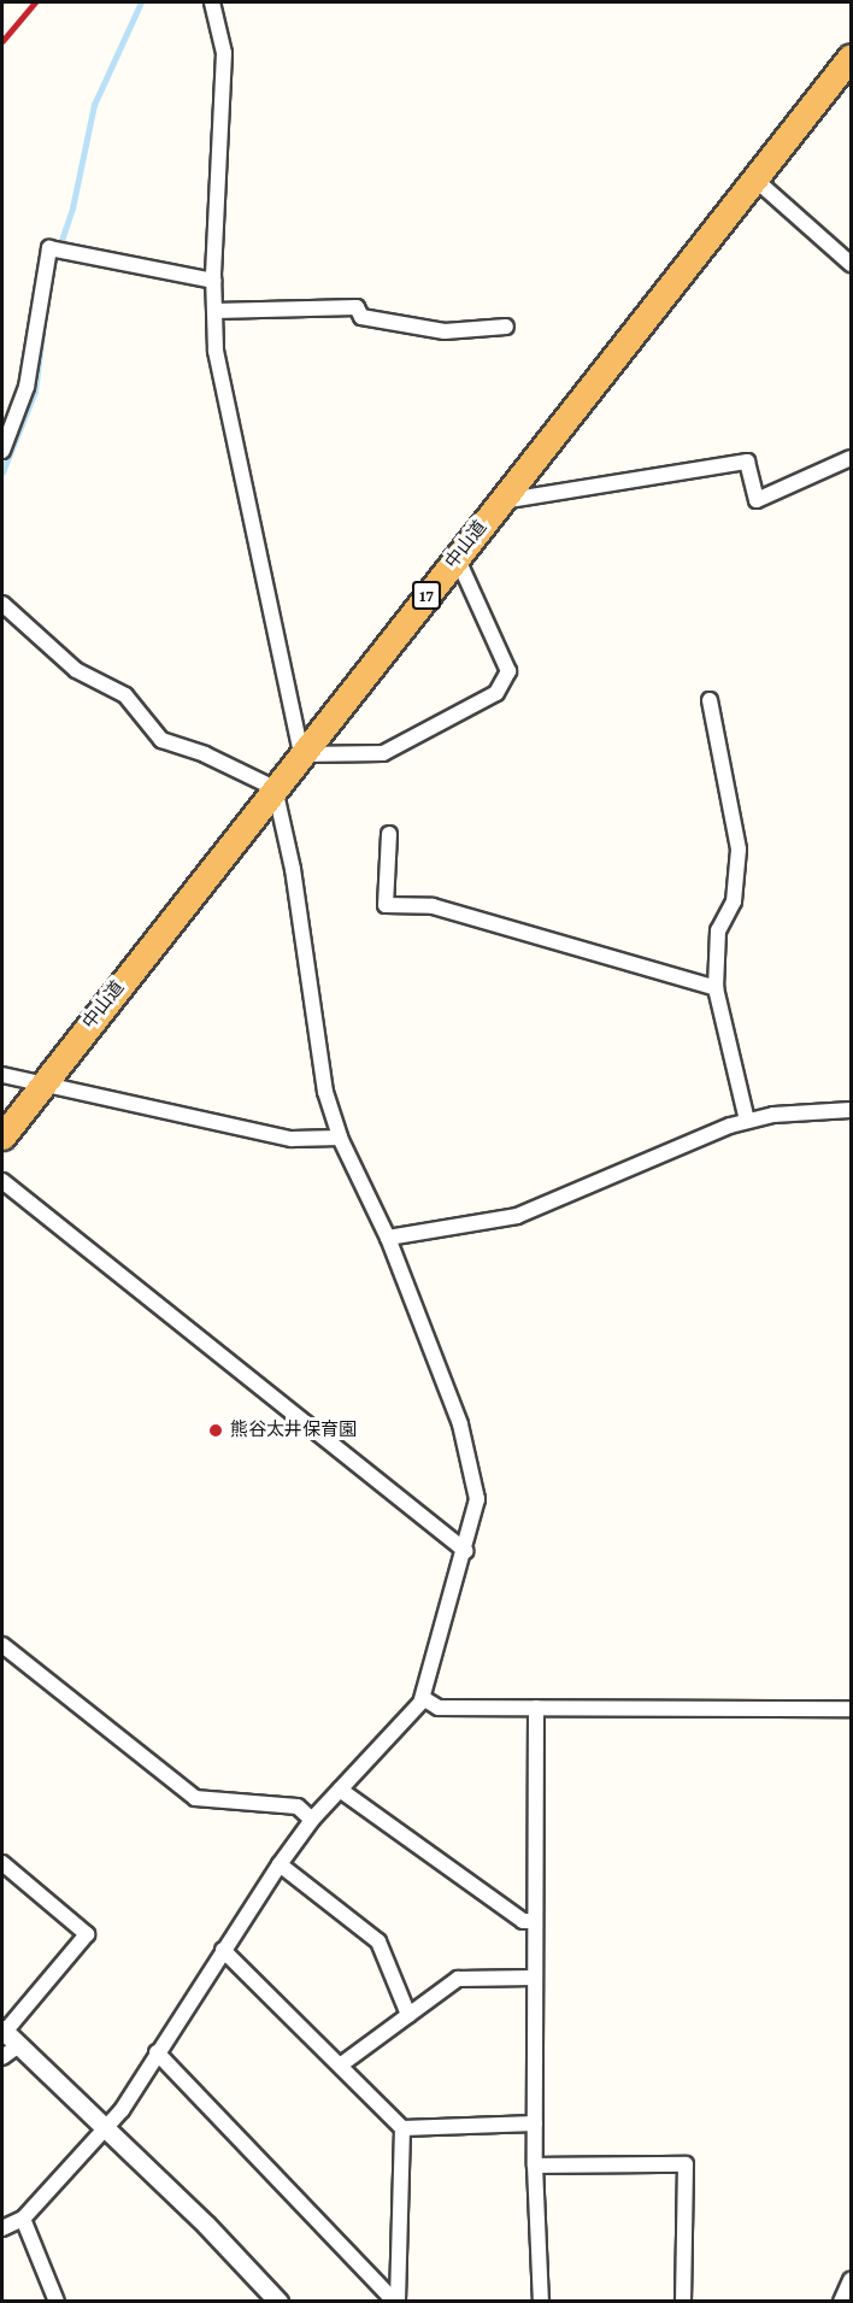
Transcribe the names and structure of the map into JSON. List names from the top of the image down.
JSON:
{
  "streets": {
    "highway": ["中山道", "17"]
  },
  "places": ["熊谷太井保育園"]
}
